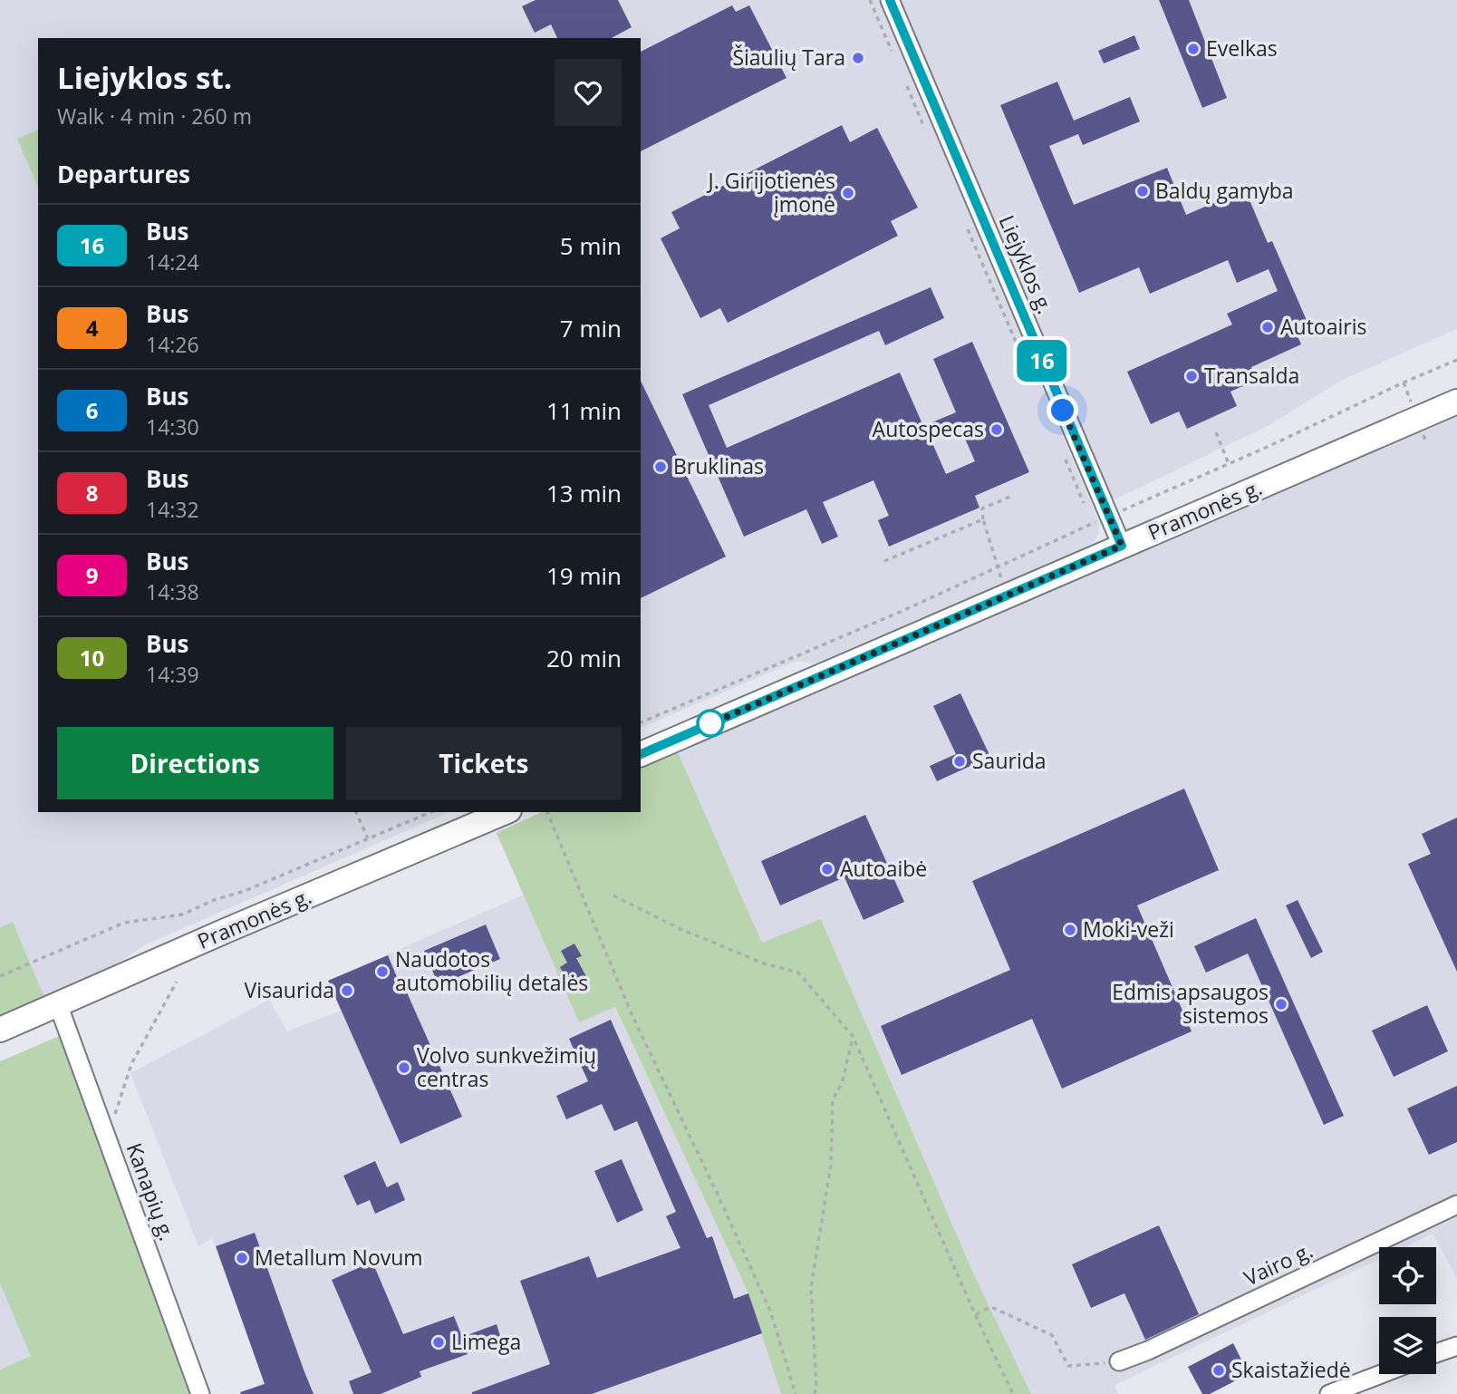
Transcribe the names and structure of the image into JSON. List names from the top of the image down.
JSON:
{
  "streets": {
    "main road": ["Pramonės g."],
    "street": ["Liejyklos g.", "Kanapių g.", "Vairo g."]
  },
  "crossings": [
    ["Liejyklos g.", "Pramonės g."],
    ["Pramonės g.", "Kanapių g."]
  ],
  "places": [
    "Evelkas",
    "Šiaulių Tara",
    "Baldų gamyba",
    "J. Girijotienės įmonė",
    "Autoairis",
    "Transalda",
    "Autospecas",
    "Bruklinas",
    "Saurida",
    "Autoaibė",
    "Moki-veži",
    "Naudotos automobilių detalės",
    "Visaurida",
    "Edmis apsaugos sistemos",
    "Volvo sunkvežimių centras",
    "Metallum Novum",
    "Limega",
    "Skaistažiedė"
  ],
  "lines": ["bus line 16"],
  "page": {
    "on_map": "16",
    "heading": [
      ["Liejyklos st.", "Walk · 4 min · 260 m"],
      "Departures"
    ],
    "list": [
      {
        "mark": "16",
        "name": "Bus",
        "note": "14:24",
        "value": "5 min"
      },
      {
        "mark": "4",
        "name": "Bus",
        "note": "14:26",
        "value": "7 min"
      },
      {
        "mark": "6",
        "name": "Bus",
        "note": "14:30",
        "value": "11 min"
      },
      {
        "mark": "8",
        "name": "Bus",
        "note": "14:32",
        "value": "13 min"
      },
      {
        "mark": "9",
        "name": "Bus",
        "note": "14:38",
        "value": "19 min"
      },
      {
        "mark": "10",
        "name": "Bus",
        "note": "14:39",
        "value": "20 min"
      }
    ],
    "buttons": ["Directions", "Tickets"]
  }
}
